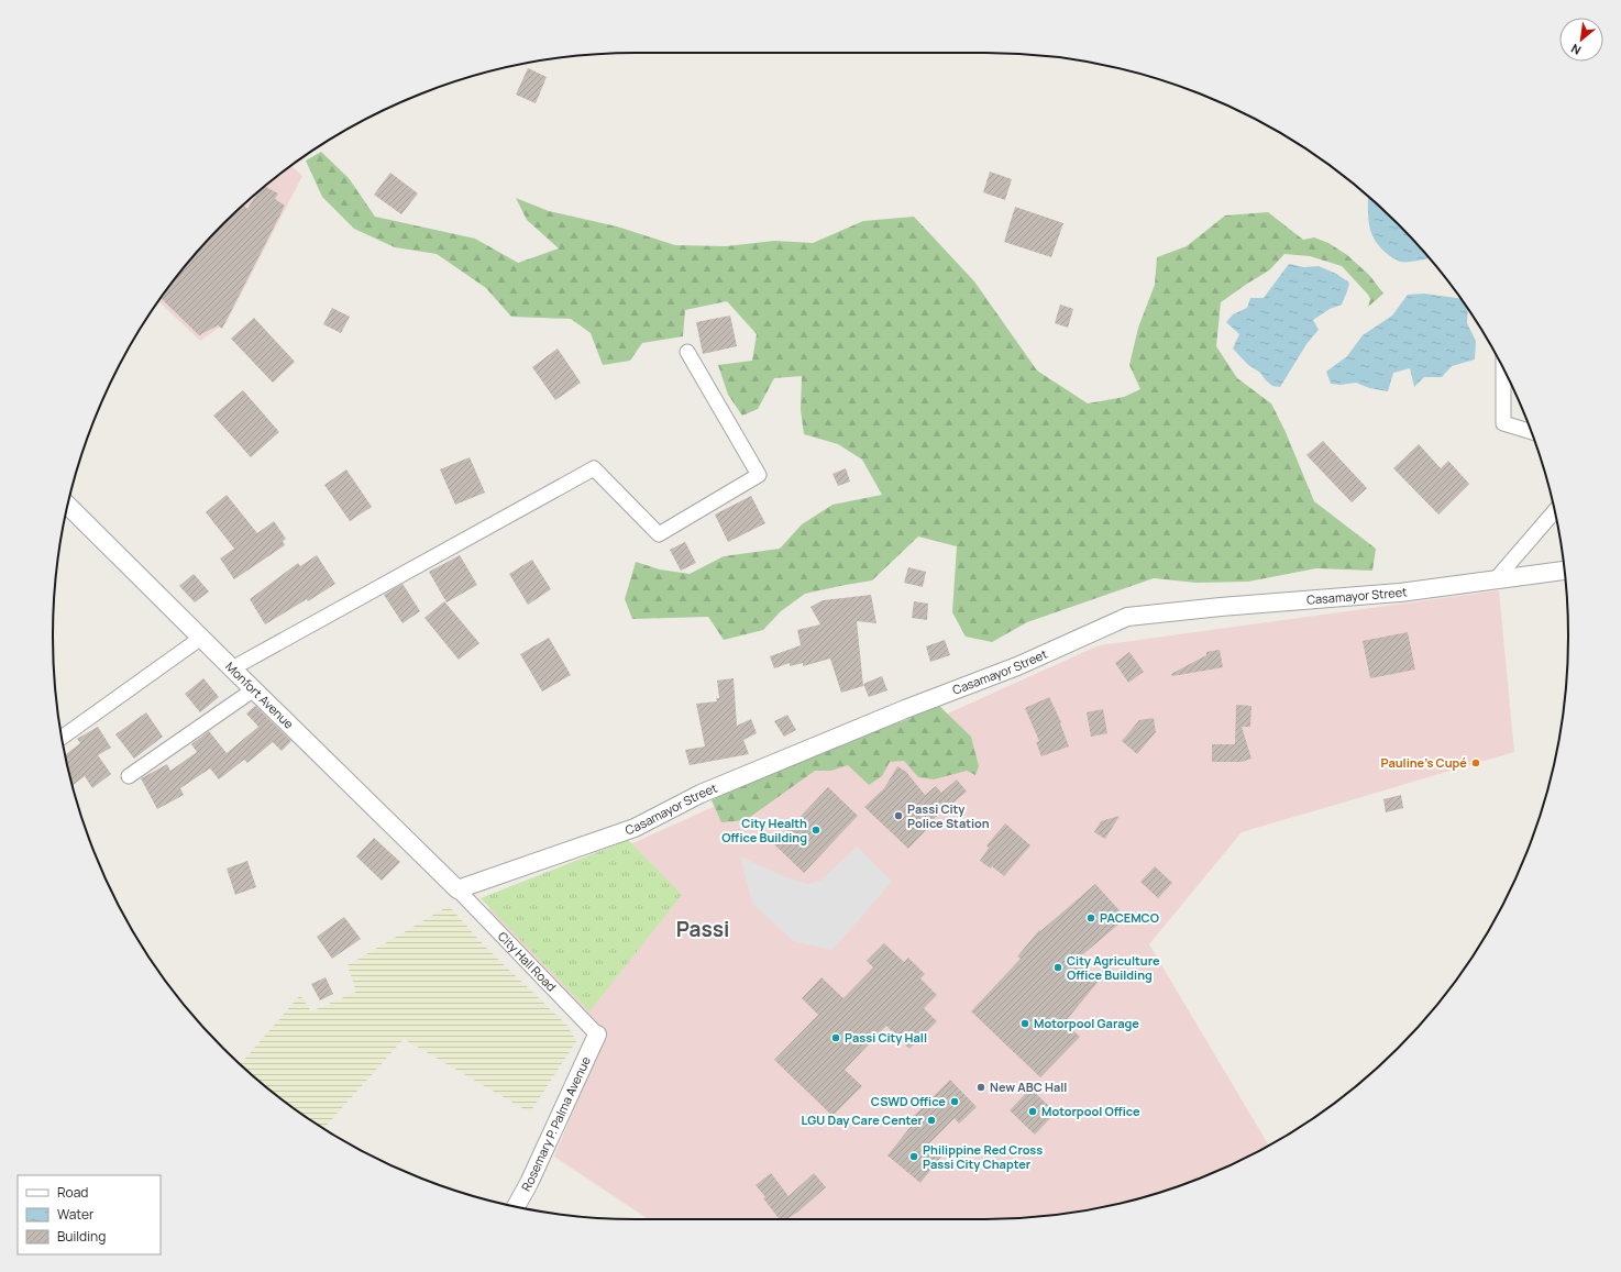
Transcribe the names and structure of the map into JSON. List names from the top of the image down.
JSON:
{
  "streets": {
    "street": [
      "Casamayor Street",
      "Monfort Avenue",
      "City Hall Road",
      "Rosemary P. Palma Avenue"
    ]
  },
  "crossings": [
    ["Casamayor Street", "Monfort Avenue"],
    ["Casamayor Street", "City Hall Road"],
    ["Monfort Avenue", "City Hall Road"],
    ["City Hall Road", "Rosemary P. Palma Avenue"]
  ],
  "districts": ["Passi"],
  "places": [
    "Pauline's Cupé",
    "Passi City Police Station",
    "City Health Office Building",
    "PACEMCO",
    "City Agriculture Office Building",
    "Motorpool Garage",
    "Passi City Hall",
    "New ABC Hall",
    "CSWD Office",
    "Motorpool Office",
    "LGU Day Care Center",
    "Philippine Red Cross Passi City Chapter"
  ],
  "legend": ["Road", "Water", "Building"],
  "north": "bottom left"
}
